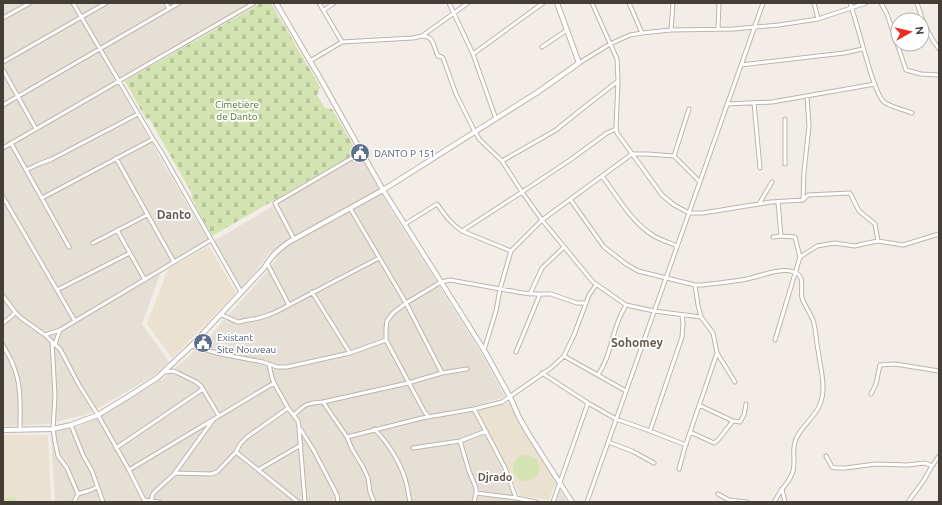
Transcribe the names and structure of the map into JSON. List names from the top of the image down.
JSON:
{
  "districts": ["Danto", "Sohomey", "Djrado"],
  "parks": ["Cimetière de Danto"],
  "places": {
    "public building": ["DANTO P 151", "Existant Site Nouveau"]
  },
  "north": "right"
}
